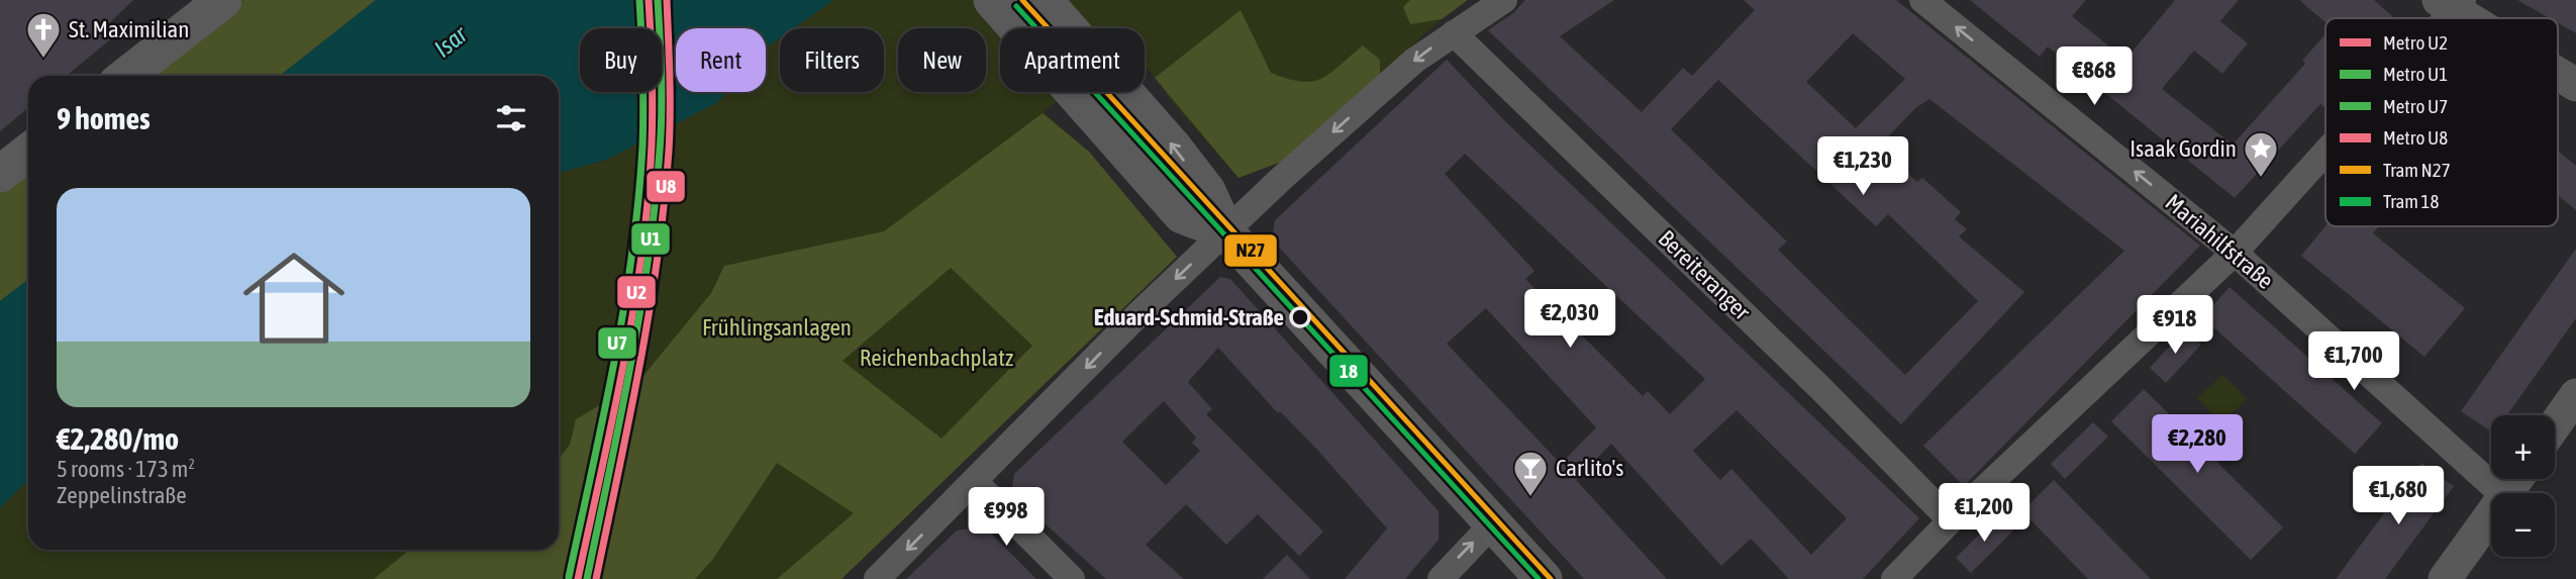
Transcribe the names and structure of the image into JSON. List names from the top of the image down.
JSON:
{
  "streets": {
    "street": ["Mariahilfstraße", "Bereiteranger"]
  },
  "one_way": ["Mariahilfstraße"],
  "water": ["Isar"],
  "parks": ["Frühlingsanlagen", "Reichenbachplatz"],
  "places": {
    "church": ["St. Maximilian"],
    "place": ["Isaak Gordin"],
    "other": ["Eduard-Schmid-Straße"],
    "bar": ["Carlito's"]
  },
  "lines": [
    "metro line U2",
    "metro line U1",
    "metro line U7",
    "metro line U8",
    "tram line N27",
    "tram line 18"
  ],
  "legend": [
    "Metro U2",
    "Metro U1",
    "Metro U7",
    "Metro U8",
    "Tram N27",
    "Tram 18"
  ],
  "page": {
    "chip": [
      "Buy",
      "Rent",
      "Filters",
      "New",
      "Apartment"
    ],
    "price": [
      "€868",
      "€1,230",
      "€2,030",
      "€918",
      "€1,700",
      "€2,280",
      "€1,680",
      "€1,200",
      "€998"
    ],
    "heading": "9 homes",
    "list": [
      {
        "name": "€2,280/mo",
        "note": "5 rooms · 173 m² · Zeppelinstraße"
      }
    ],
    "map_buttons": ["+", "−"]
  }
}
